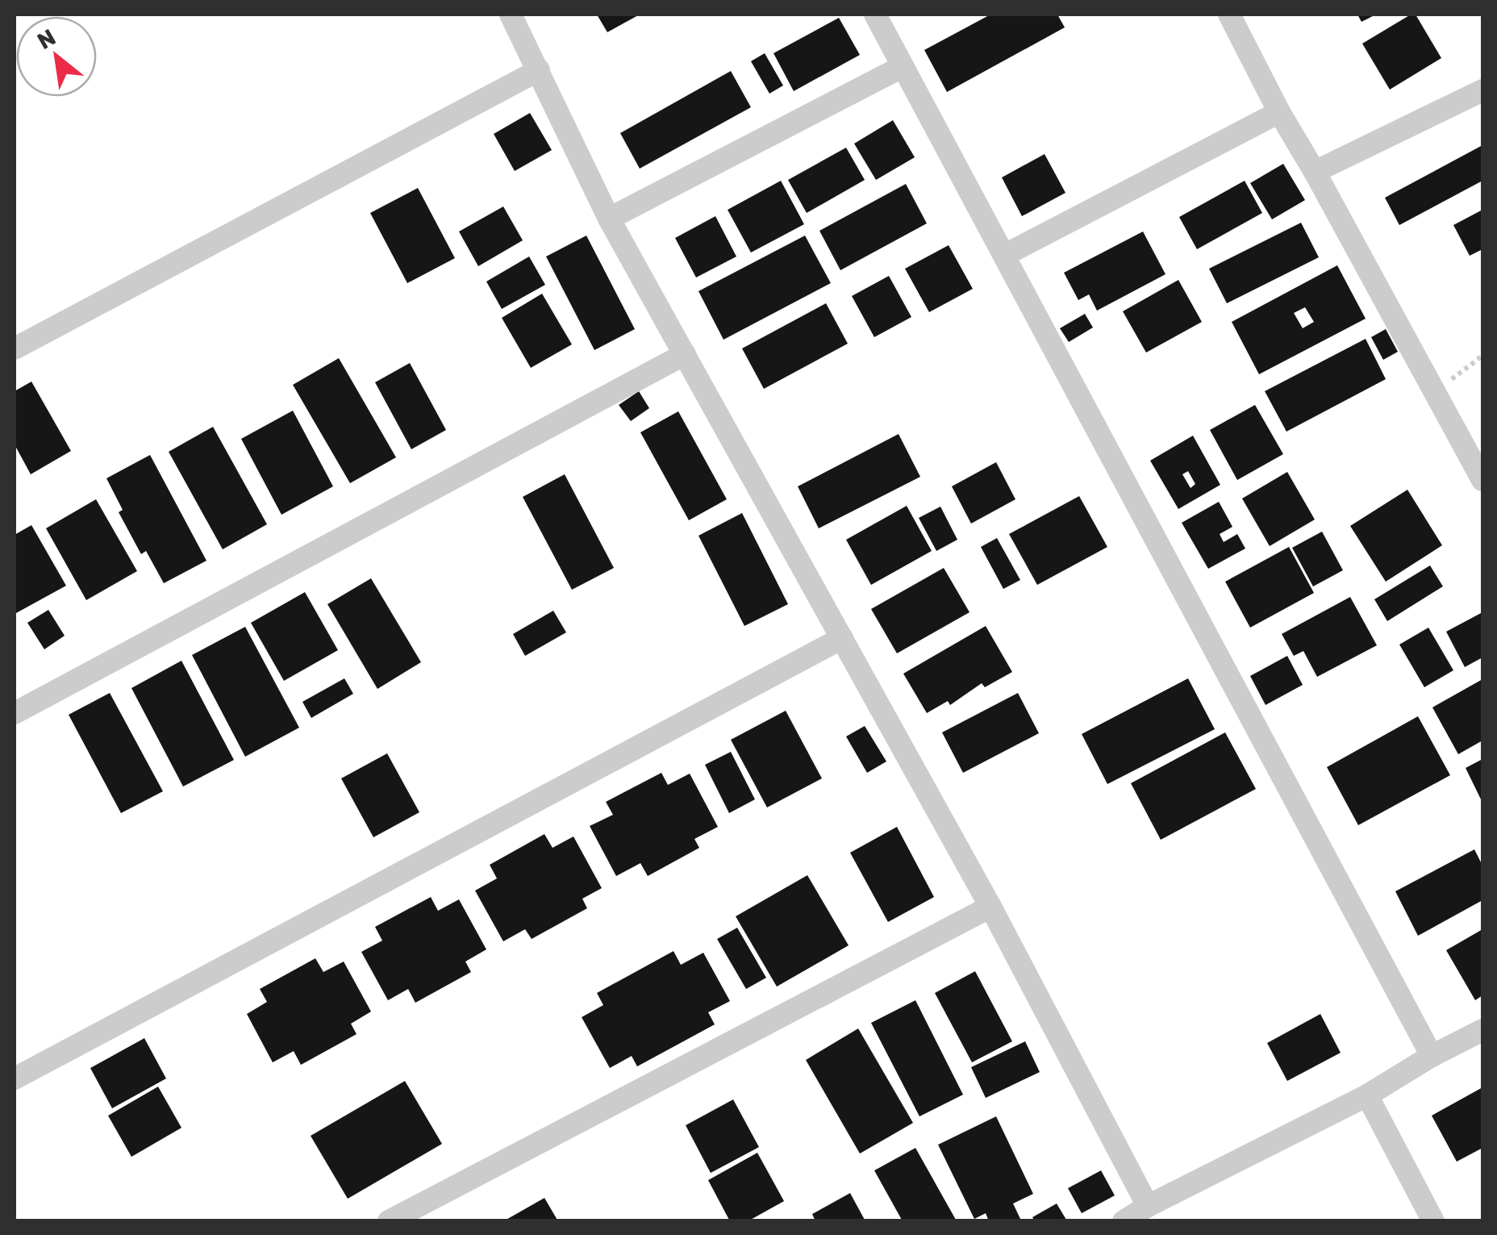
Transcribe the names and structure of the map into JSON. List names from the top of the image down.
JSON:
{
  "north": "top left"
}
